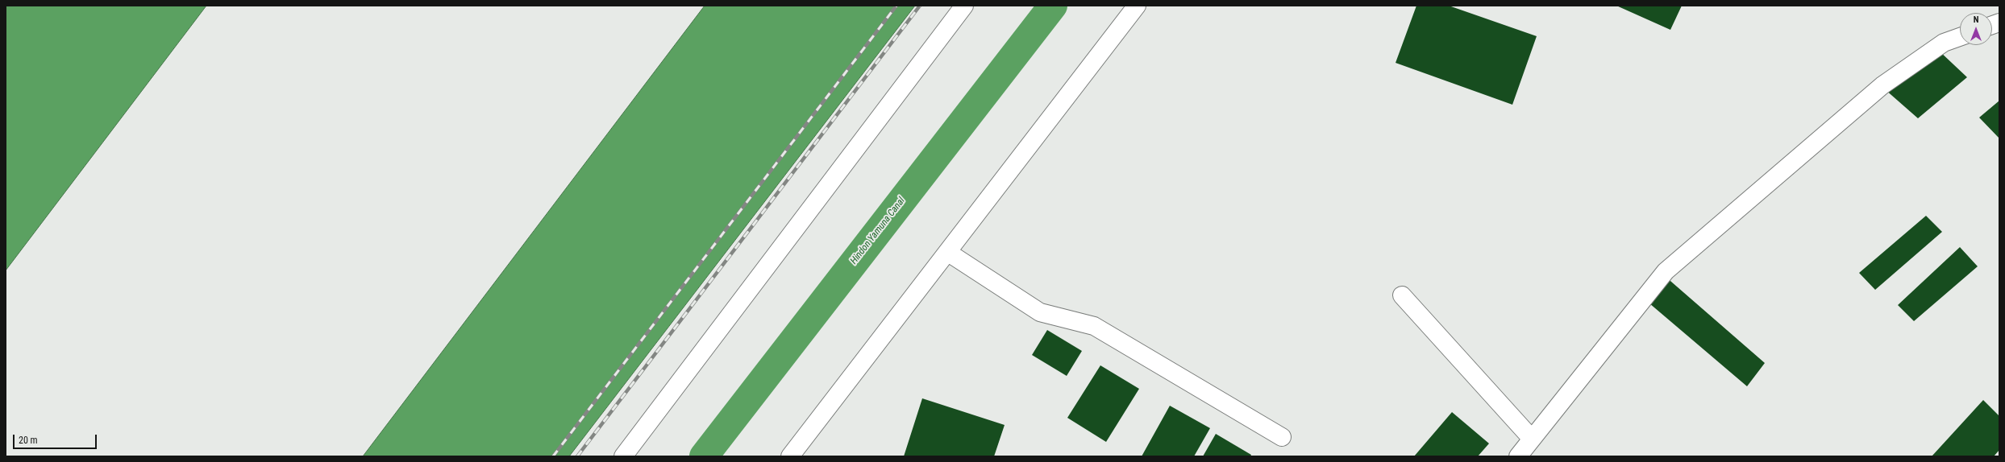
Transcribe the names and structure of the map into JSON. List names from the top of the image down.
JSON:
{
  "water": ["Hindon Yamuna Canal"],
  "scale_bar": "20 m",
  "north": "top"
}
